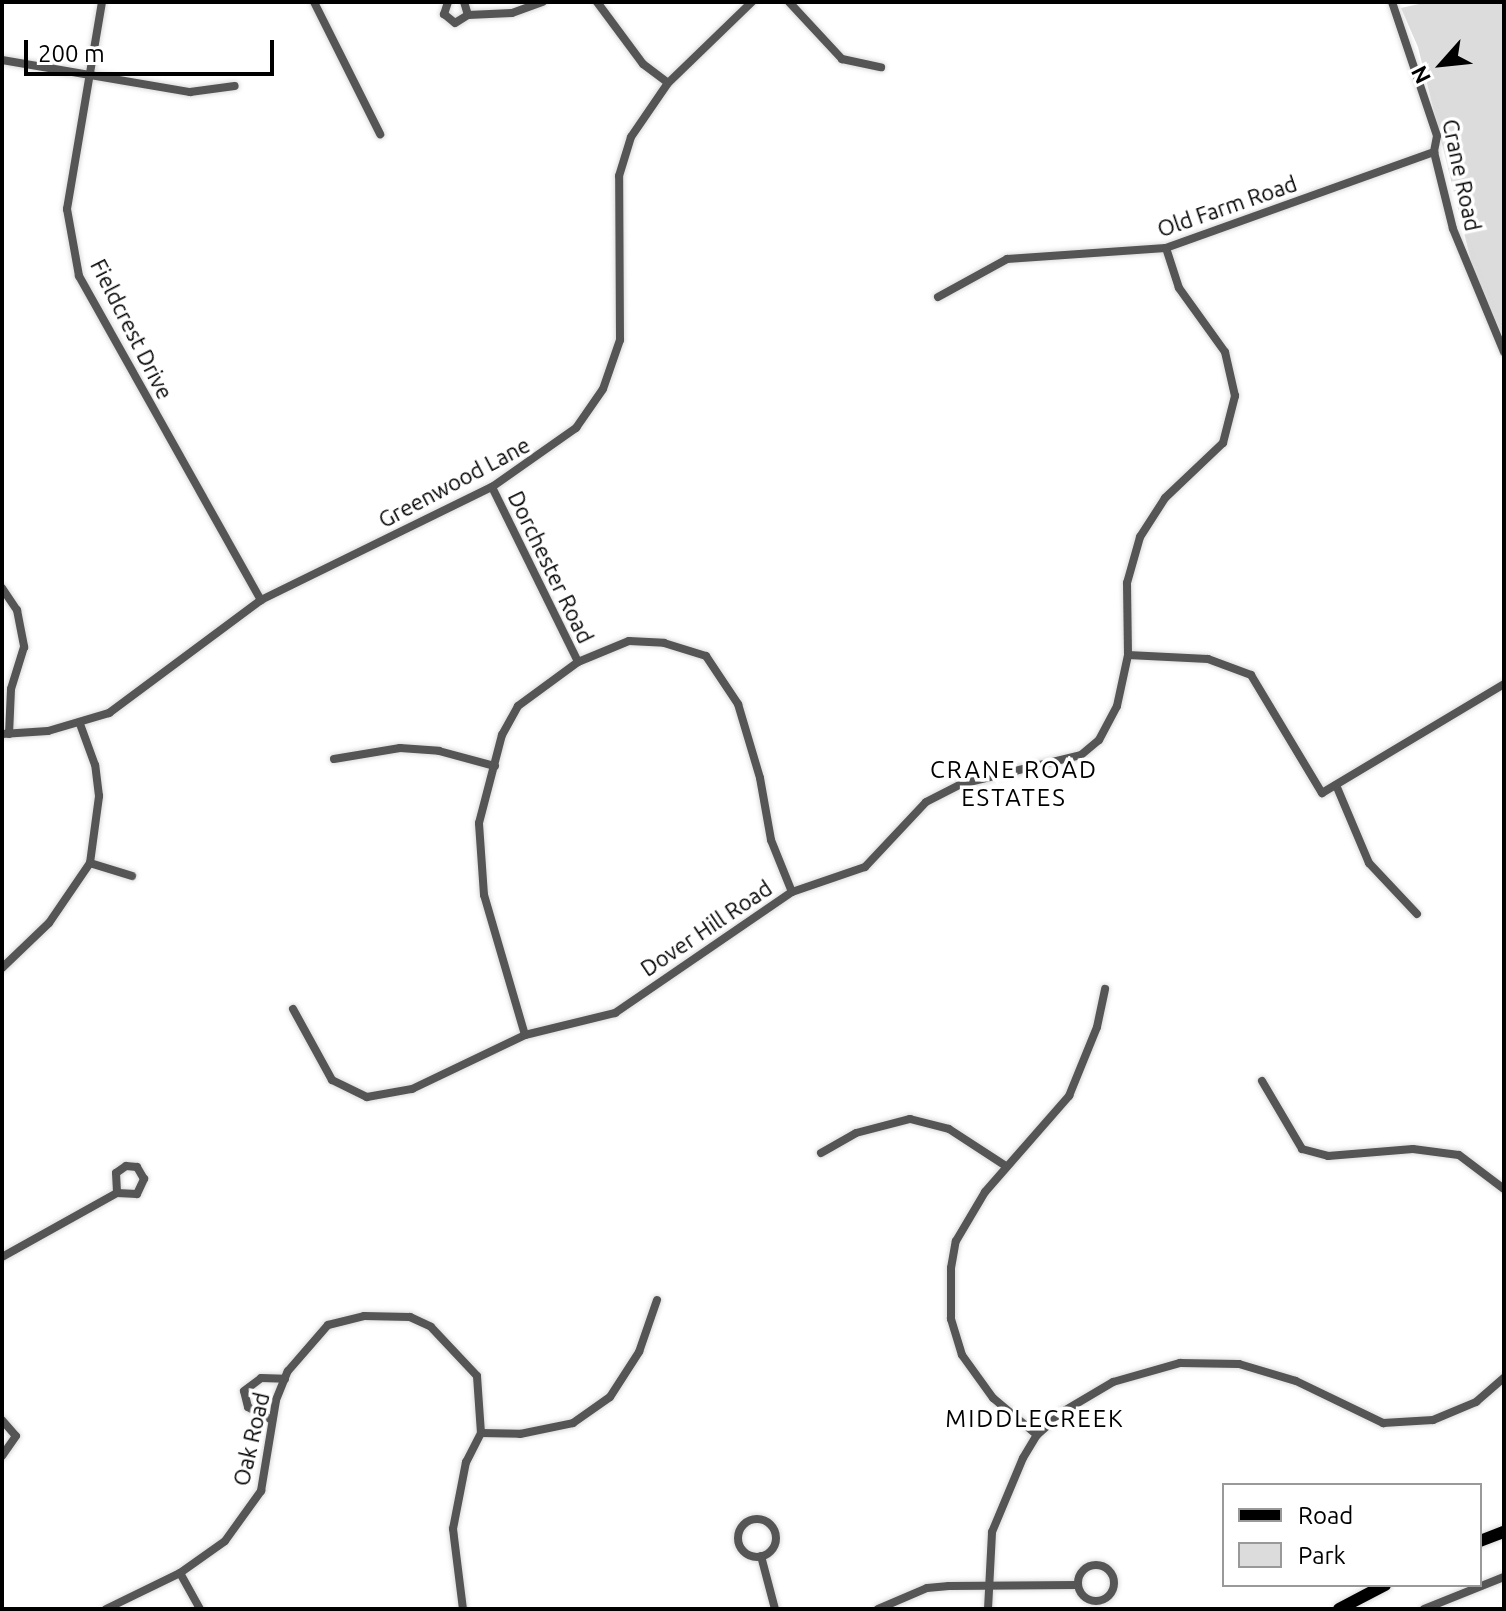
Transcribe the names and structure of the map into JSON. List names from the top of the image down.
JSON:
{
  "streets": {
    "street": [
      "Crane Road",
      "Old Farm Road",
      "Fieldcrest Drive",
      "Greenwood Lane",
      "Dorchester Road",
      "Dover Hill Road",
      "Oak Road"
    ]
  },
  "crossings": [
    ["Crane Road", "Old Farm Road"],
    ["Old Farm Road", "Dover Hill Road"],
    ["Fieldcrest Drive", "Greenwood Lane"],
    ["Greenwood Lane", "Dorchester Road"]
  ],
  "districts": ["CRANE ROAD ESTATES", "MIDDLECREEK"],
  "legend": ["Road", "Park"],
  "scale_bar": "200 m",
  "north": "bottom left"
}
